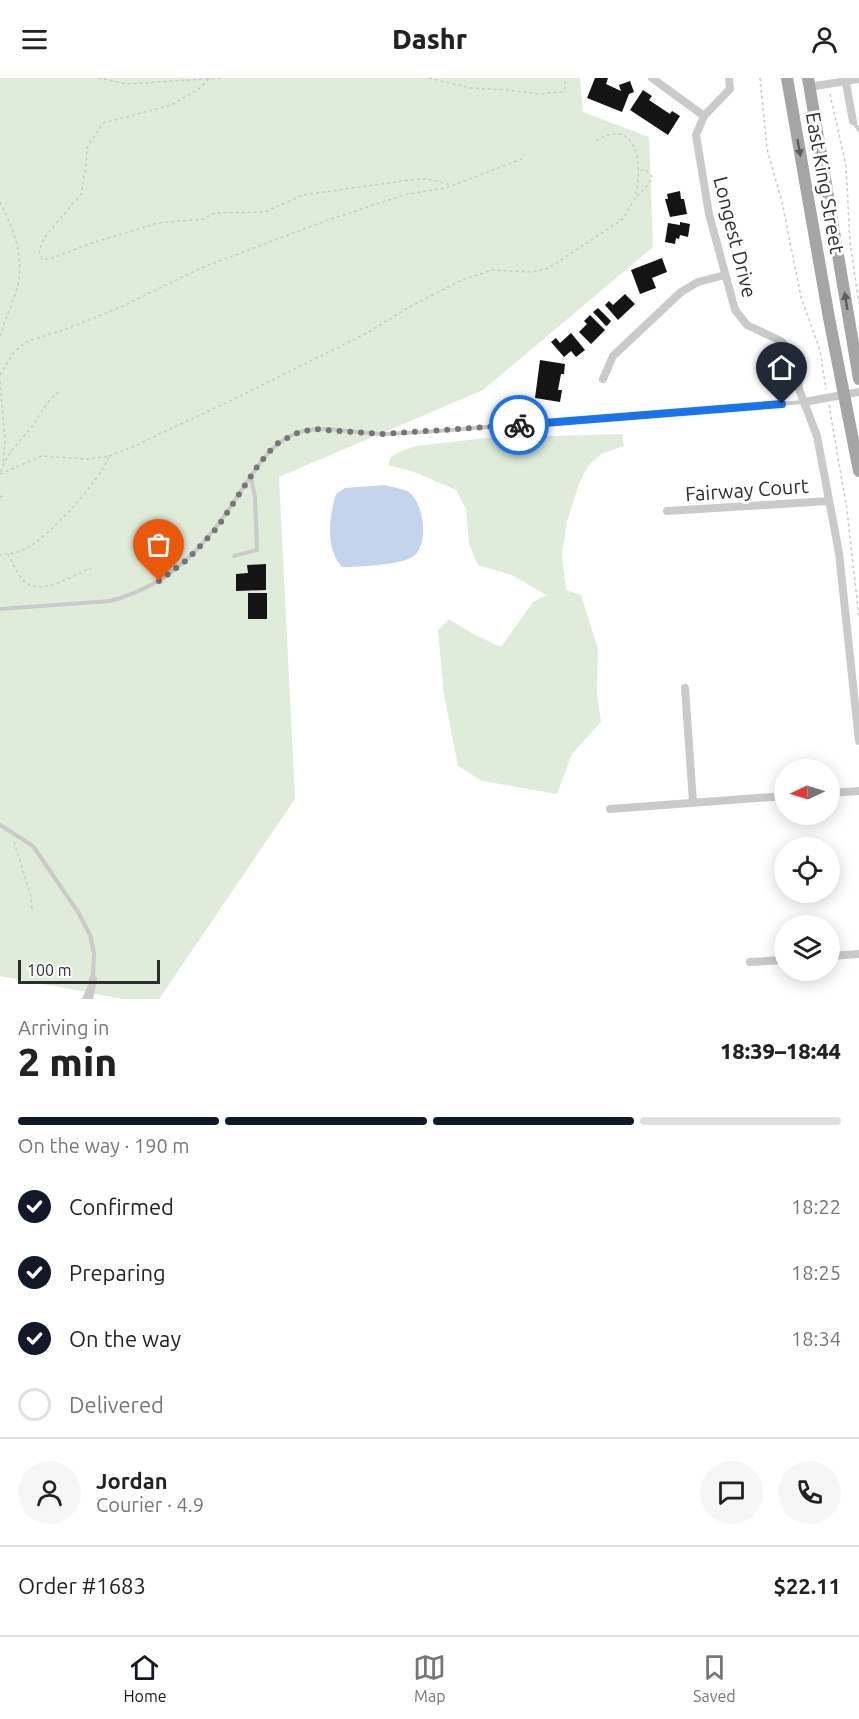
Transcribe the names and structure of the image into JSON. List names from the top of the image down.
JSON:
{
  "streets": {
    "main road": ["East King Street"],
    "street": ["Longest Drive", "Fairway Court"]
  },
  "crossings": [
    ["Longest Drive", "Fairway Court"]
  ],
  "scale_bar": "100 m",
  "north": "left",
  "page": {
    "header": "Dashr",
    "scale": "100 m",
    "heading": ["2 min", "Arriving in", "18:39–18:44"],
    "panel": [
      "Jordan",
      "Courier · 4.9",
      "Order #1683",
      "$22.11"
    ],
    "bar": "On the way · 190 m",
    "list": [
      ["Confirmed", "18:22"],
      ["Preparing", "18:25"],
      ["On the way", "18:34"],
      "Delivered"
    ],
    "tabs": ["Home", "Map", "Saved"]
  }
}
